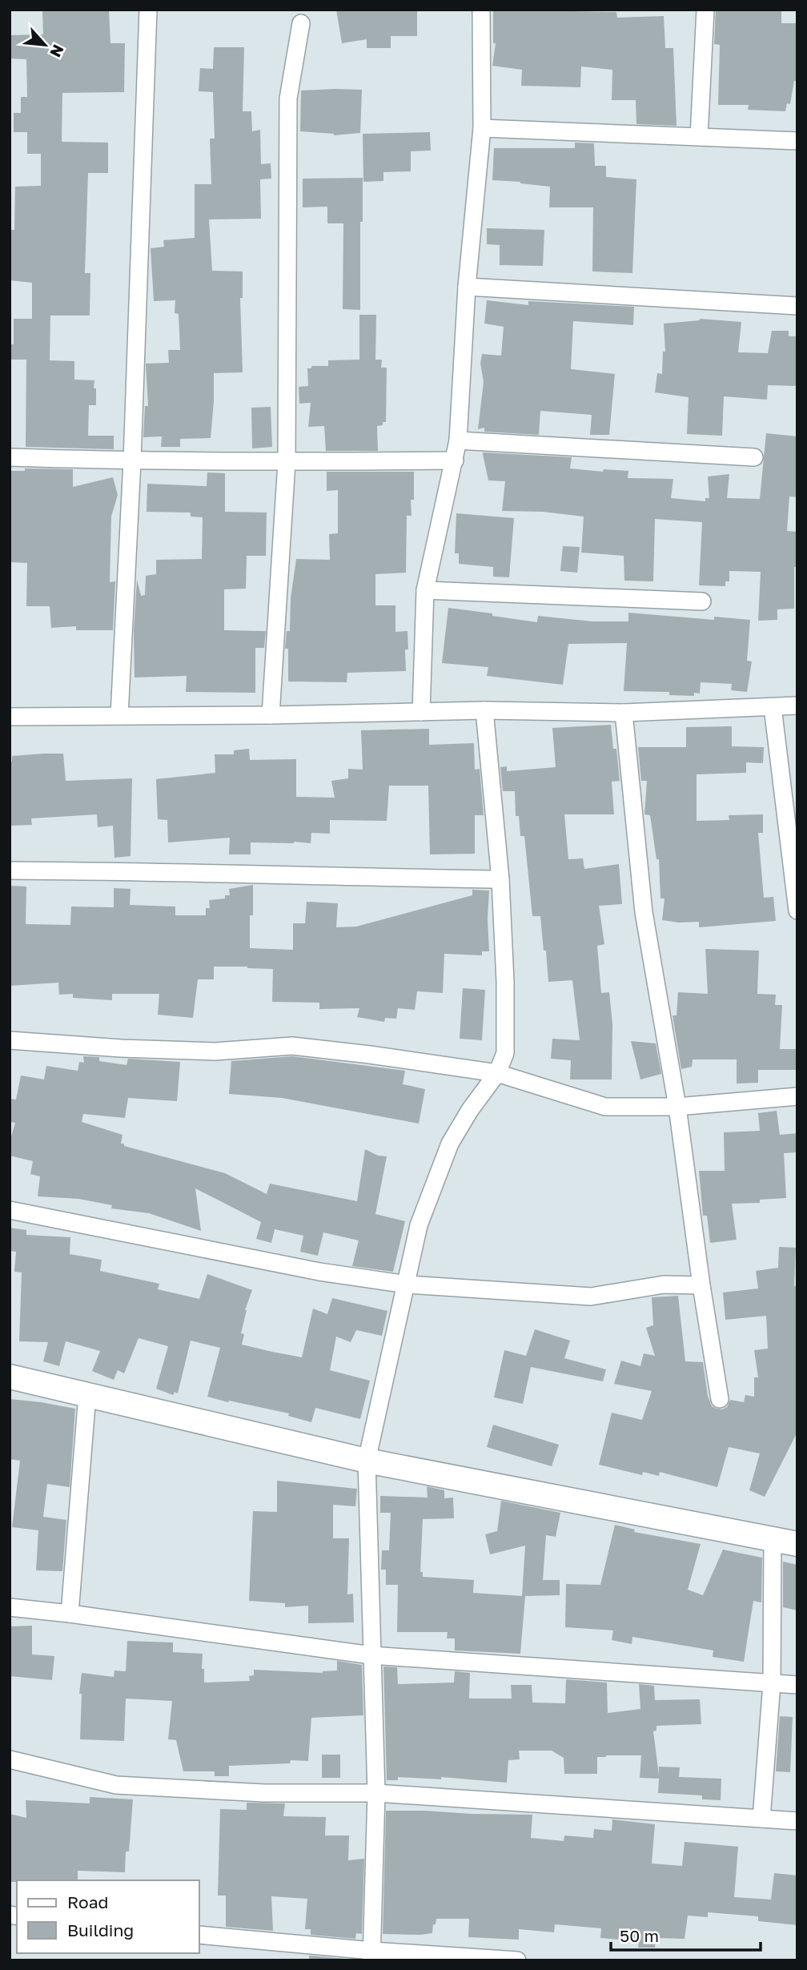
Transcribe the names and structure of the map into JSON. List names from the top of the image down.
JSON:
{
  "legend": ["Road", "Building"],
  "scale_bar": "50 m",
  "north": "bottom right"
}
